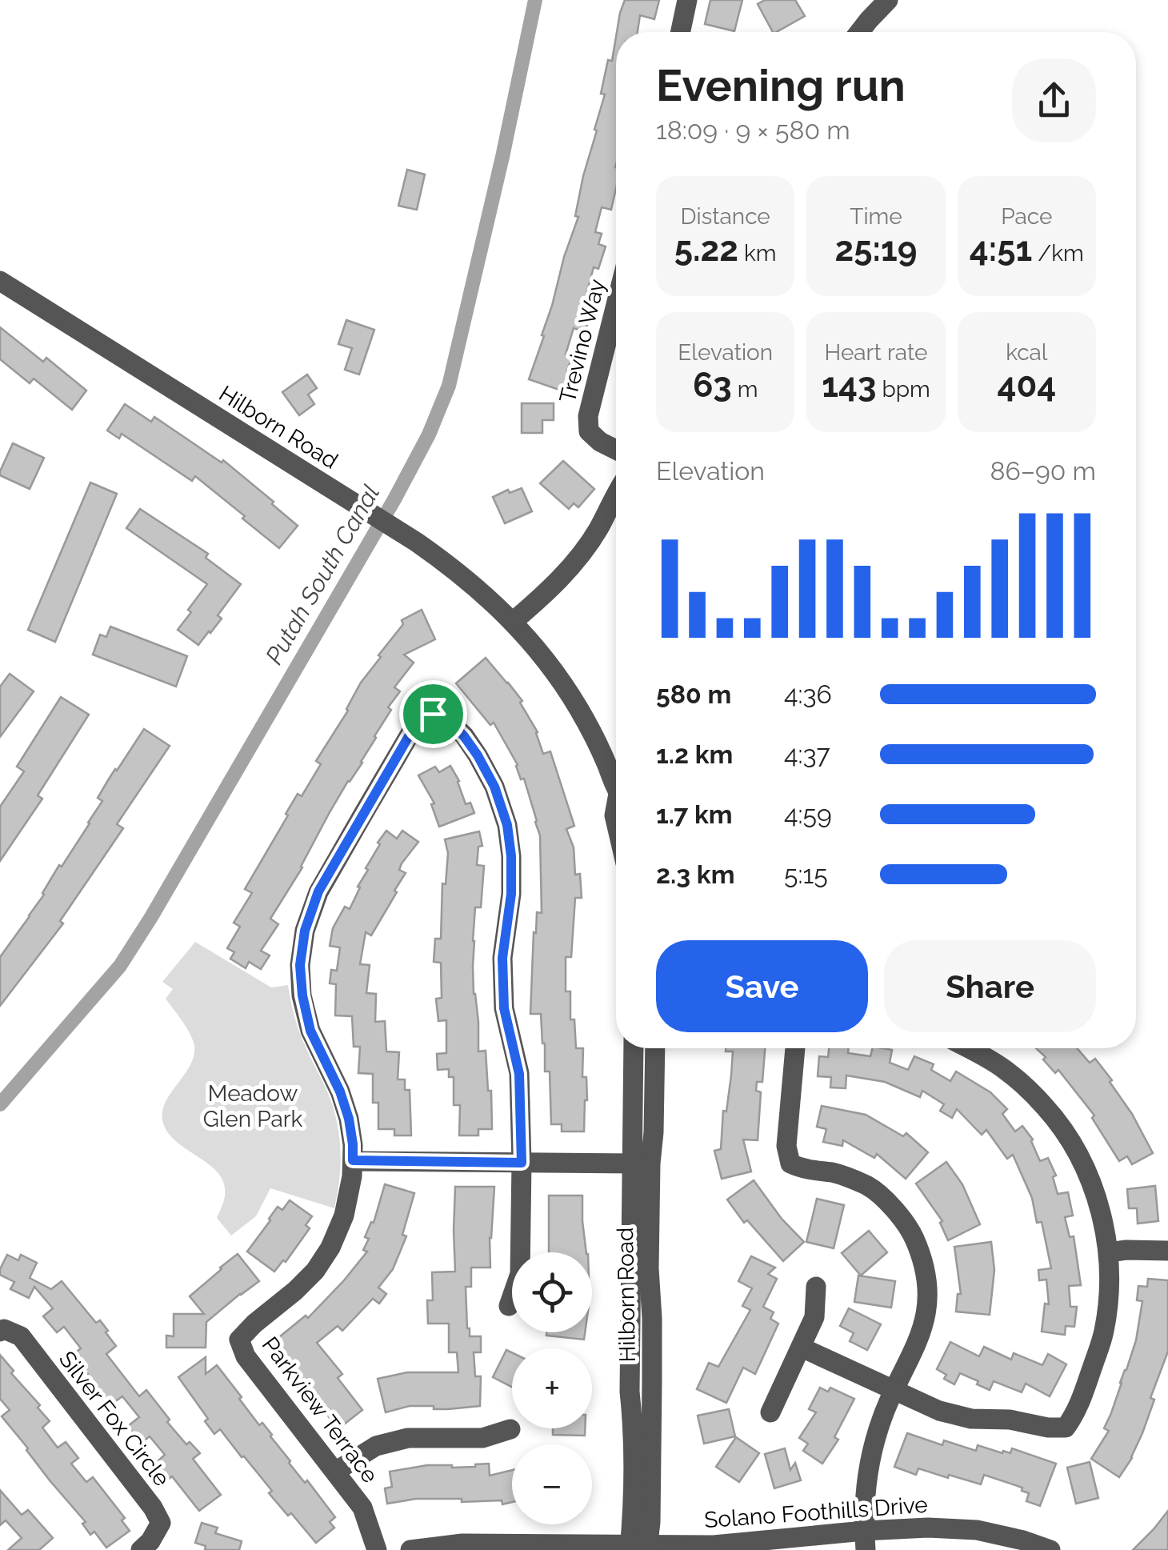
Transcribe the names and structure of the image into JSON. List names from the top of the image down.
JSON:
{
  "streets": {
    "street": [
      "Trevino Way",
      "Hilborn Road",
      "Parkview Terrace",
      "Silver Fox Circle",
      "Solano Foothills Drive"
    ]
  },
  "crossings": [
    ["Hilborn Road", "Solano Foothills Drive"]
  ],
  "water": ["Putah South Canal"],
  "parks": ["Meadow Glen Park"],
  "page": {
    "heading": ["Evening run", "18:09 · 9 × 580 m"],
    "stats": [
      ["Distance", "5.22 km"],
      ["Time", "25:19"],
      ["Pace", "4:51 /km"],
      ["Elevation", "63 m"],
      ["Heart rate", "143 bpm"],
      ["kcal", "404"]
    ],
    "chart": ["Elevation", "86–90 m"],
    "list": [
      {
        "name": "580 m",
        "note": "4:36"
      },
      {
        "name": "1.2 km",
        "note": "4:37"
      },
      {
        "name": "1.7 km",
        "note": "4:59"
      },
      {
        "name": "2.3 km",
        "note": "5:15"
      }
    ],
    "buttons": ["Save", "Share"],
    "map_buttons": ["+", "−"]
  }
}
